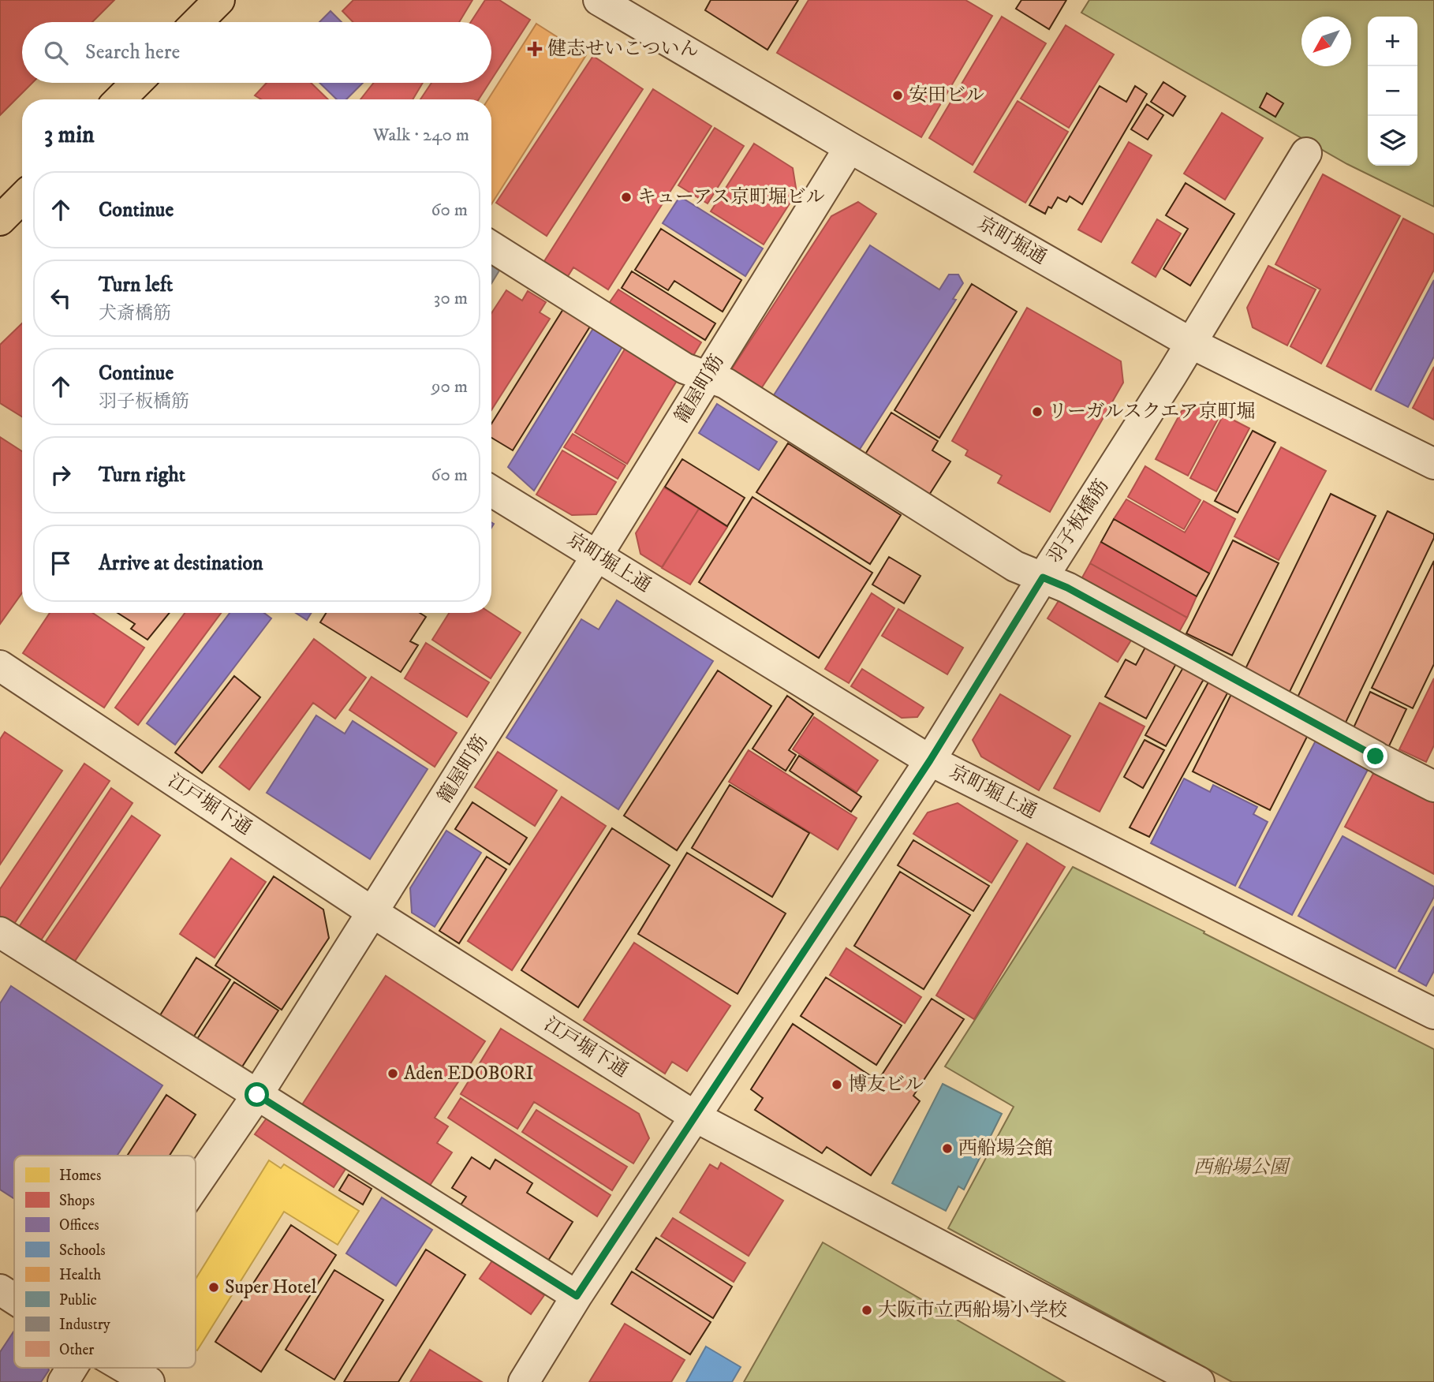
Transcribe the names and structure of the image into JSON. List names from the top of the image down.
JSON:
{
  "streets": {
    "street": [
      "京町堀通",
      "籠屋町筋",
      "羽子板橋筋",
      "京町堀上通",
      "江戸堀下通"
    ]
  },
  "crossings": [
    ["京町堀通", "籠屋町筋"],
    ["京町堀通", "羽子板橋筋"],
    ["籠屋町筋", "京町堀上通"],
    ["籠屋町筋", "江戸堀下通"],
    ["羽子板橋筋", "京町堀上通"],
    ["羽子板橋筋", "江戸堀下通"]
  ],
  "parks": ["西船場公園"],
  "places": {
    "health": ["健志せいこついん"],
    "other": [
      "安田ビル",
      "キューアス京町堀ビル",
      "リーガルスクエア京町堀",
      "Aden EDOBORI",
      "博友ビル",
      "西船場会館",
      "Super Hotel",
      "大阪市立西船場小学校"
    ]
  },
  "legend": [
    "Homes",
    "Shops",
    "Offices",
    "Schools",
    "Health",
    "Public",
    "Industry",
    "Other"
  ],
  "north": "bottom left",
  "page": {
    "map_buttons": ["+", "−"],
    "search": "Search here",
    "heading": ["3 min", "Walk · 240 m"],
    "list": [
      ["Continue", "60 m"],
      ["Turn left", "犬斎橋筋", "30 m"],
      ["Continue", "羽子板橋筋", "90 m"],
      ["Turn right", "60 m"],
      "Arrive at destination"
    ]
  }
}
